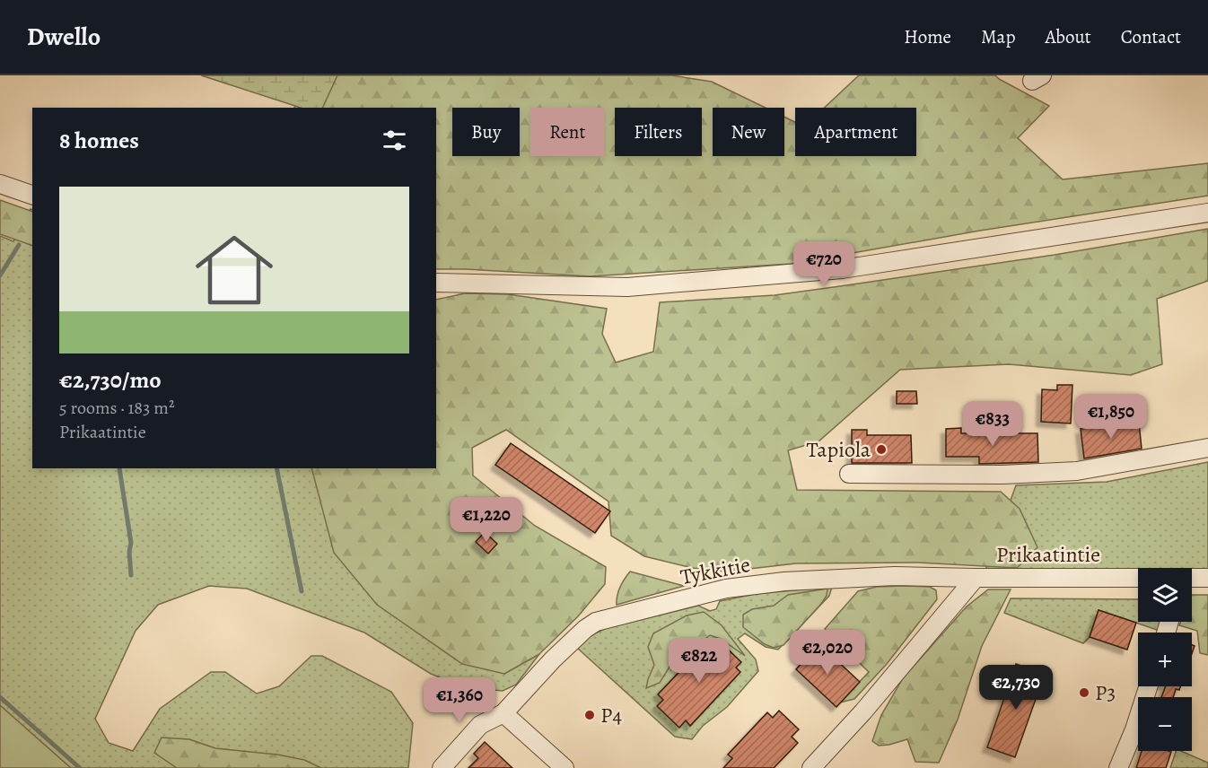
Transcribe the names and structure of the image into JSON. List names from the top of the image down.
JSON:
{
  "streets": {
    "street": ["Prikaatintie", "Tykkitie"]
  },
  "crossings": [
    ["Prikaatintie", "Tykkitie"]
  ],
  "places": ["Tapiola", "P3", "P4"],
  "page": {
    "header": "Dwello",
    "nav": [
      "Home",
      "Map",
      "About",
      "Contact"
    ],
    "chip": [
      "Buy",
      "Rent",
      "Filters",
      "New",
      "Apartment"
    ],
    "heading": "8 homes",
    "list": [
      {
        "name": "€2,730/mo",
        "note": "5 rooms · 183 m² · Prikaatintie"
      }
    ],
    "price": [
      "€720",
      "€1,850",
      "€833",
      "€1,220",
      "€2,020",
      "€822",
      "€2,730",
      "€1,360"
    ],
    "map_buttons": ["+", "−"]
  }
}
